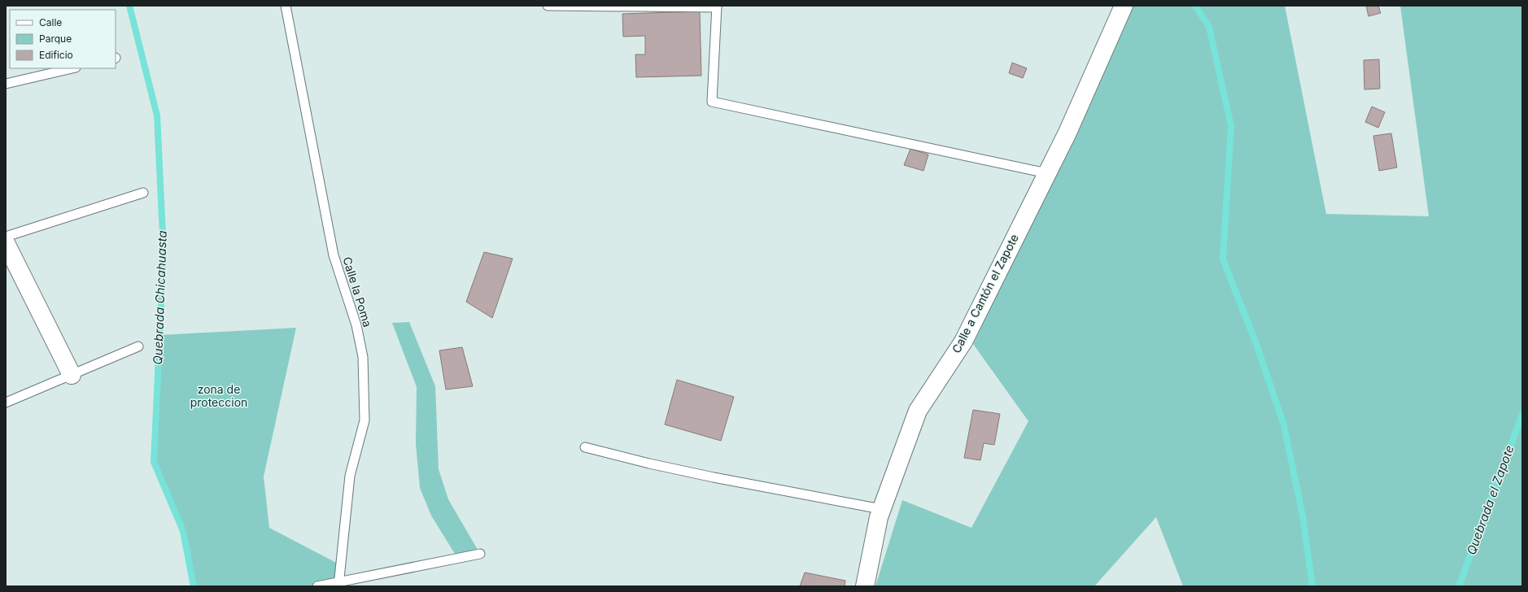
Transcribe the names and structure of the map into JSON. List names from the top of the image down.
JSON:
{
  "streets": {
    "street": ["Calle a Cantón el Zapote"],
    "lane": ["Calle la Poma"]
  },
  "water": ["Quebrada Chicahuasta", "Quebrada el Zapote"],
  "parks": ["zona de proteccion"],
  "legend": ["Calle", "Parque", "Edificio"]
}
